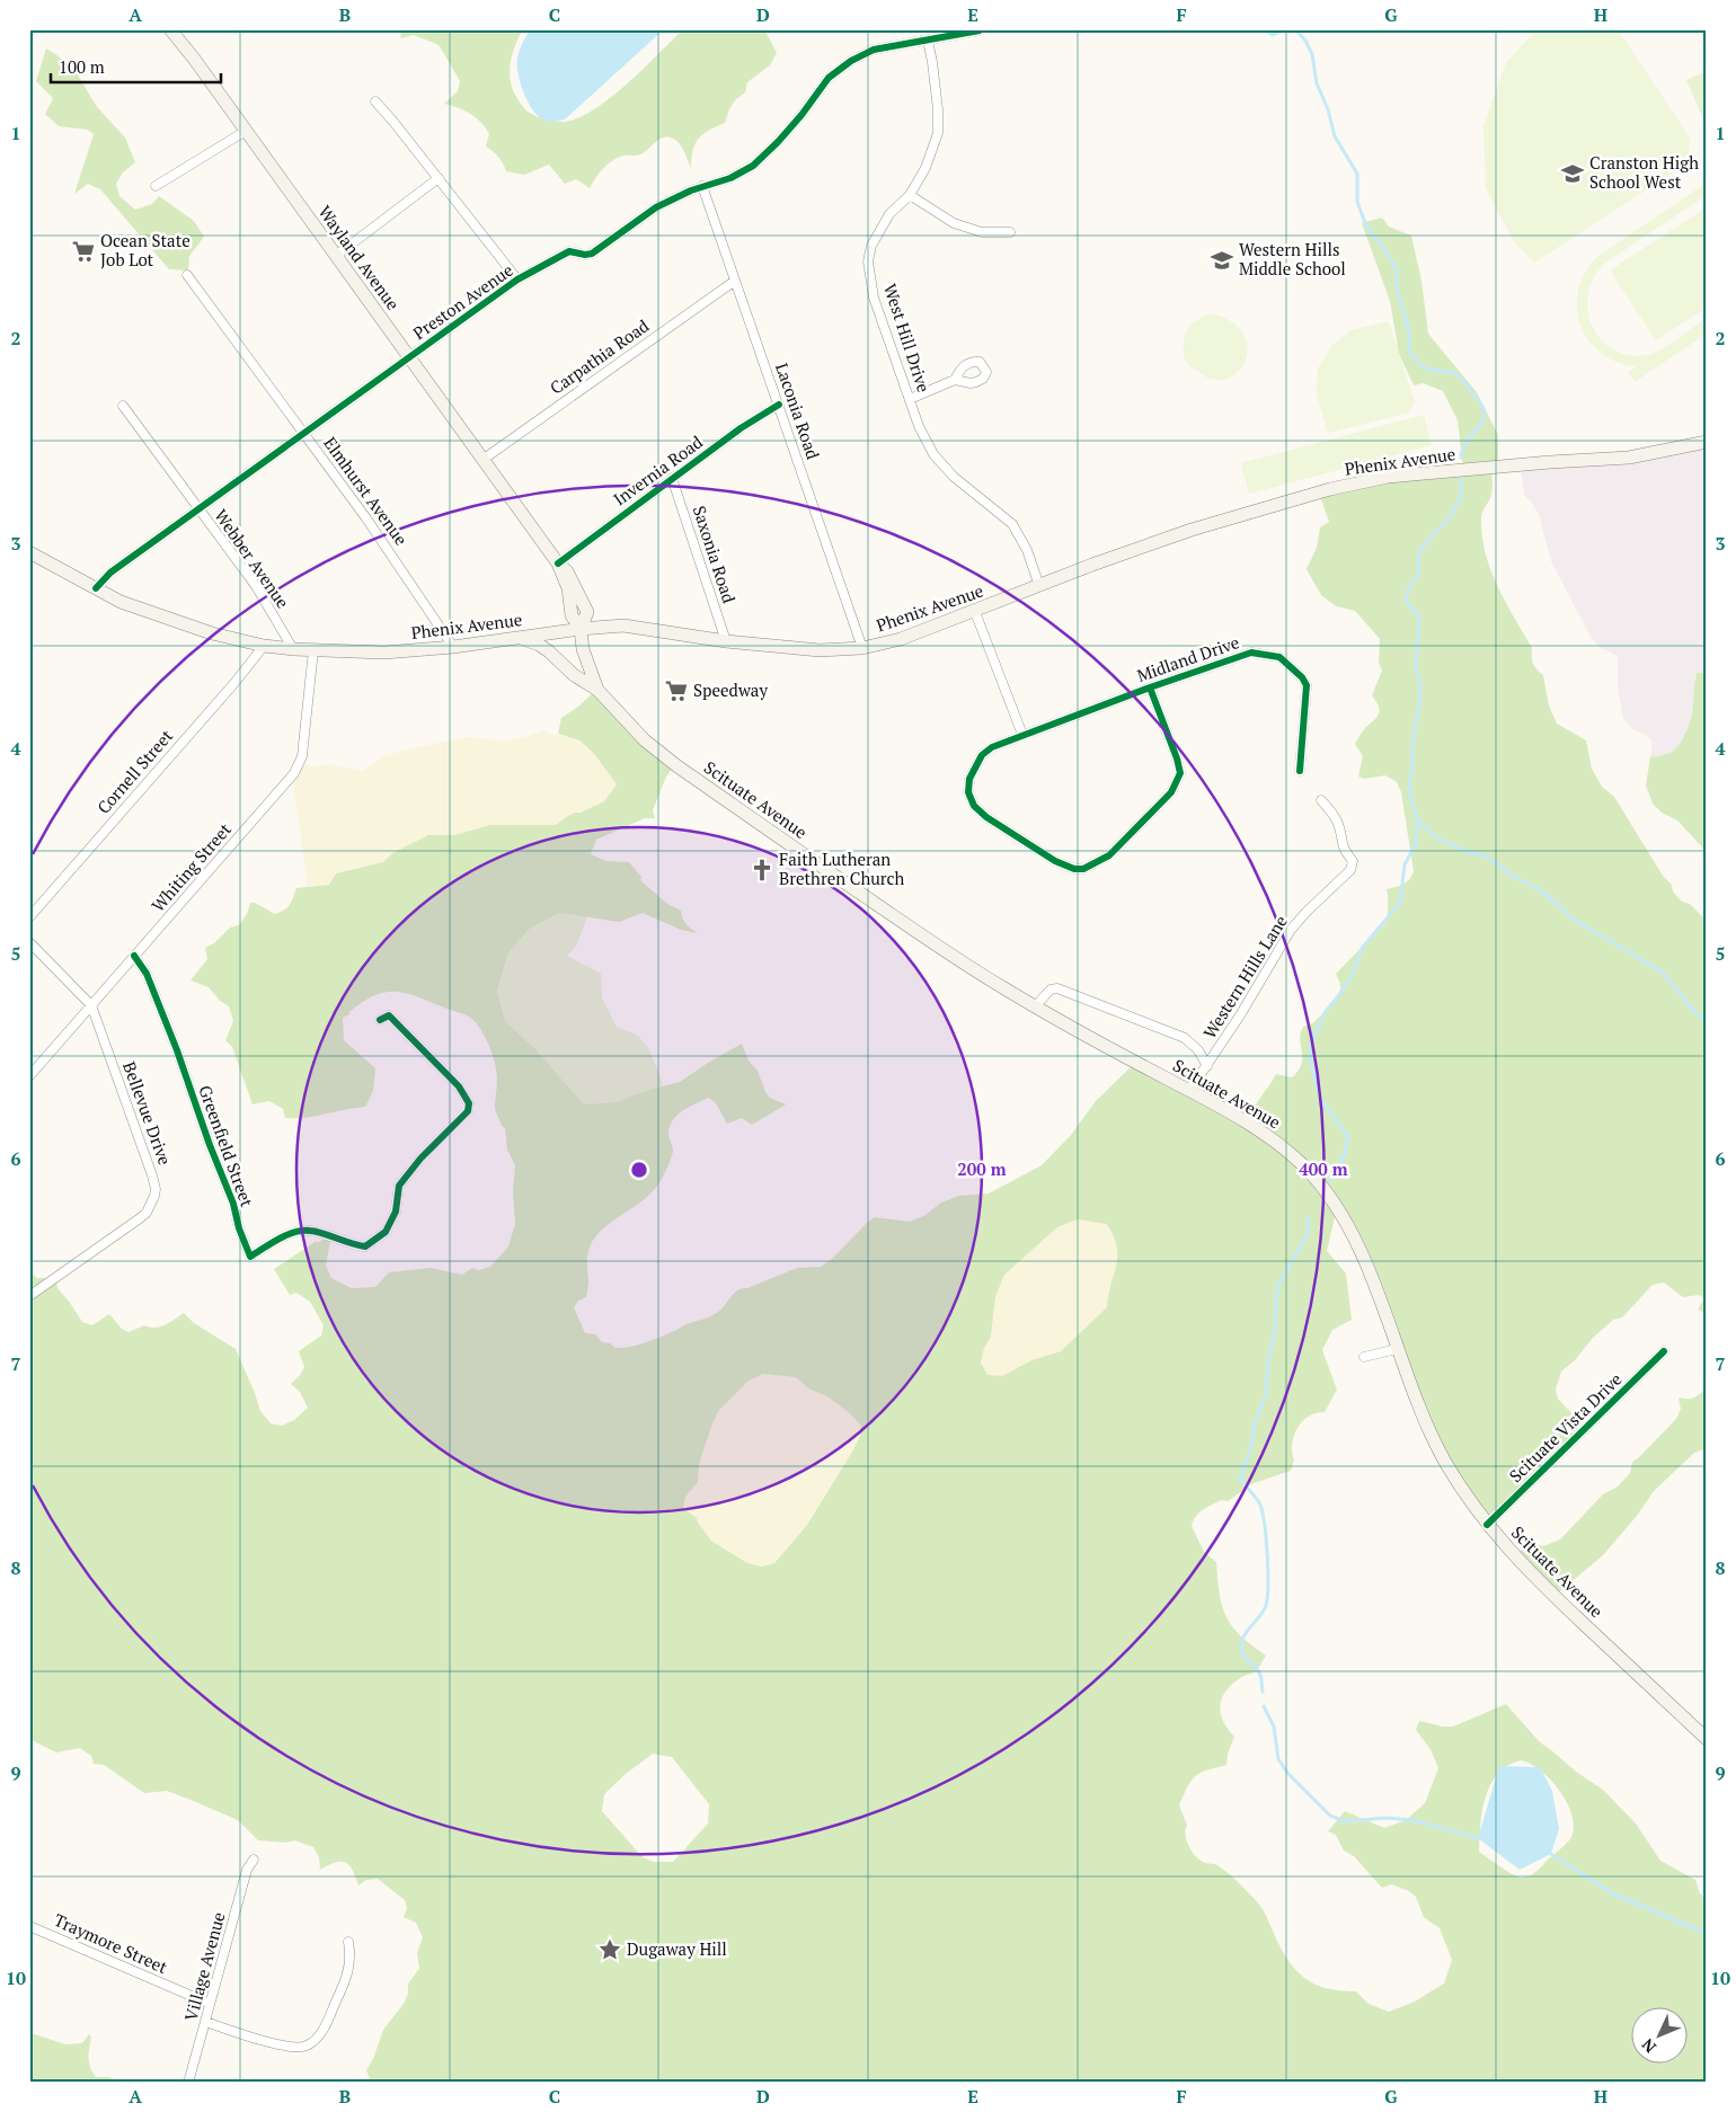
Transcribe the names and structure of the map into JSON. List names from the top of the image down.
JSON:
{
  "streets": {
    "main road": ["Wayland Avenue", "Phenix Avenue", "Scituate Avenue"],
    "street": [
      "Preston Avenue",
      "West Hill Drive",
      "Carpathia Road",
      "Laconia Road",
      "Invernia Road",
      "Elmhurst Avenue",
      "Saxonia Road",
      "Webber Avenue",
      "Midland Drive",
      "Cornell Street",
      "Whiting Street",
      "Western Hills Lane",
      "Bellevue Drive",
      "Greenfield Street",
      "Scituate Vista Drive",
      "Traymore Street",
      "Village Avenue"
    ]
  },
  "crossings": [
    ["Wayland Avenue", "Preston Avenue"],
    ["Wayland Avenue", "Carpathia Road"],
    ["Wayland Avenue", "Phenix Avenue"],
    ["Wayland Avenue", "Invernia Road"],
    ["Wayland Avenue", "Scituate Avenue"],
    ["Preston Avenue", "West Hill Drive"],
    ["Preston Avenue", "Laconia Road"],
    ["Preston Avenue", "Phenix Avenue"],
    ["Preston Avenue", "Elmhurst Avenue"],
    ["Preston Avenue", "Webber Avenue"],
    ["West Hill Drive", "Phenix Avenue"],
    ["Carpathia Road", "Laconia Road"],
    ["Laconia Road", "Phenix Avenue"],
    ["Laconia Road", "Invernia Road"],
    ["Phenix Avenue", "Elmhurst Avenue"],
    ["Phenix Avenue", "Saxonia Road"],
    ["Phenix Avenue", "Webber Avenue"],
    ["Phenix Avenue", "Cornell Street"],
    ["Phenix Avenue", "Scituate Avenue"],
    ["Phenix Avenue", "Whiting Street"],
    ["Invernia Road", "Saxonia Road"],
    ["Scituate Avenue", "Western Hills Lane"],
    ["Scituate Avenue", "Scituate Vista Drive"],
    ["Whiting Street", "Bellevue Drive"],
    ["Whiting Street", "Greenfield Street"],
    ["Traymore Street", "Village Avenue"]
  ],
  "places": {
    "school or university": ["Cranston High School West", "Western Hills Middle School"],
    "supermarket": ["Ocean State Job Lot", "Speedway"],
    "church": ["Faith Lutheran Brethren Church"],
    "place": ["Dugaway Hill"]
  },
  "scale_bar": "100 m",
  "north": "bottom left",
  "grid": {
    "columns": [
      "A",
      "B",
      "C",
      "D",
      "E",
      "F",
      "G",
      "H"
    ],
    "rows": [
      "1",
      "2",
      "3",
      "4",
      "5",
      "6",
      "7",
      "8",
      "9",
      "10"
    ]
  },
  "rings": ["200 m", "400 m"]
}
